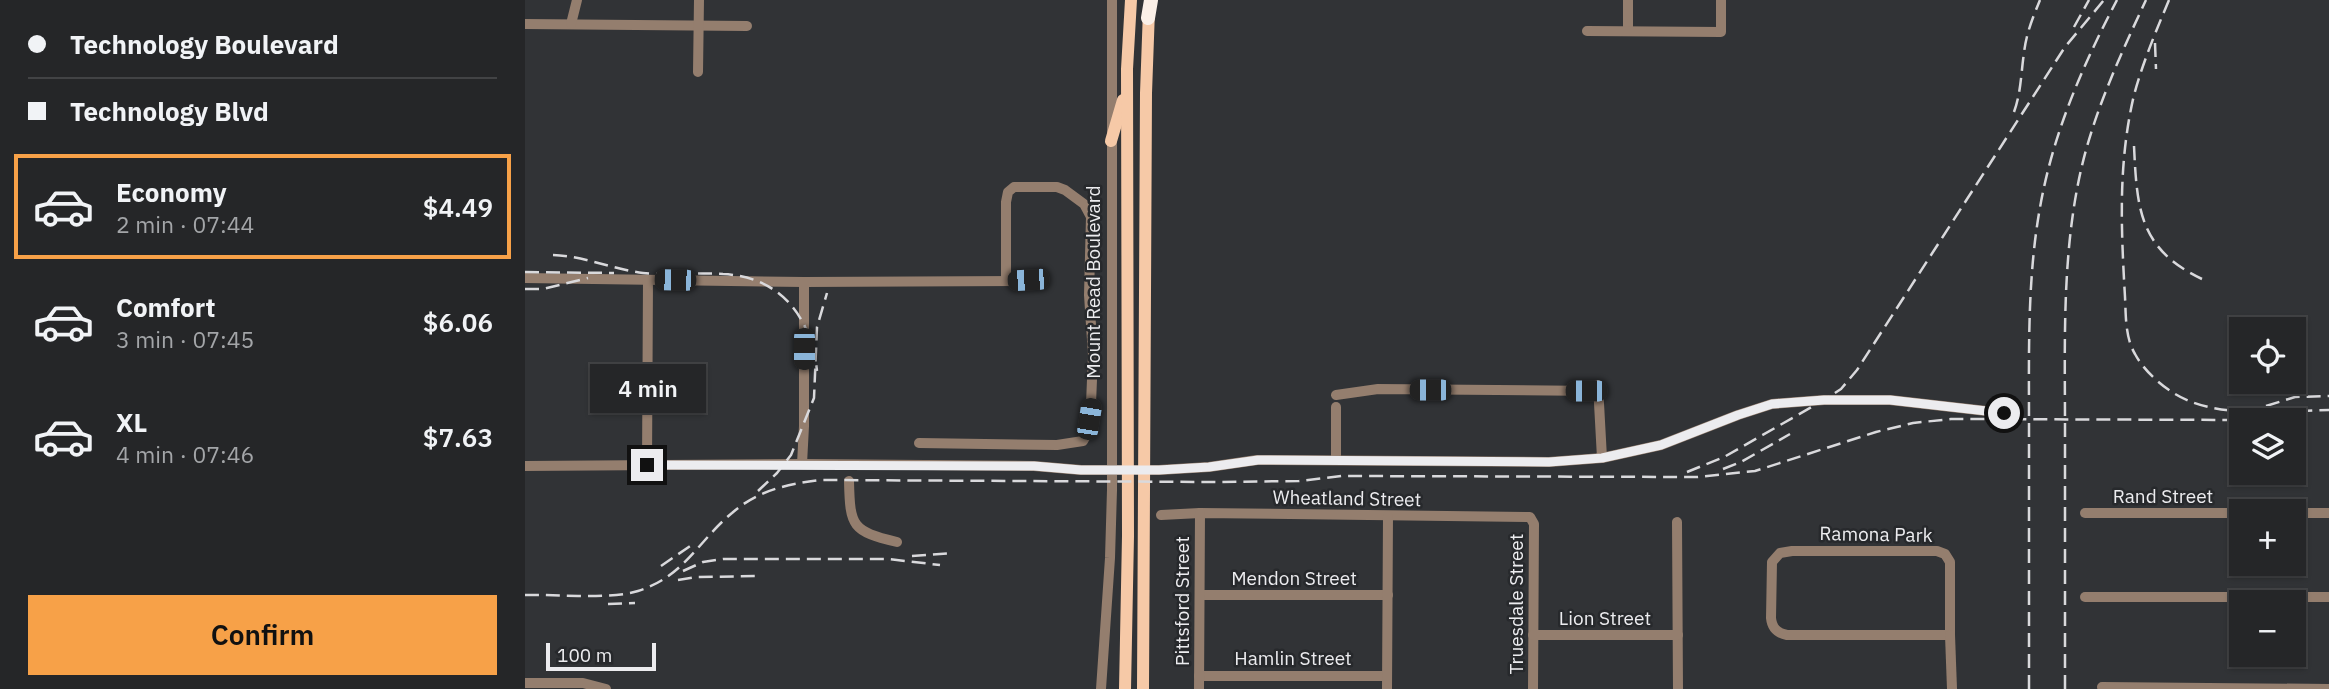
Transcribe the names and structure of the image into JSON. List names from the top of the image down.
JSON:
{
  "streets": {
    "main road": ["Mount Read Boulevard"],
    "street": [
      "Rand Street",
      "Wheatland Street",
      "Ramona Park",
      "Mendon Street",
      "Pittsford Street",
      "Truesdale Street",
      "Lion Street",
      "Hamlin Street"
    ]
  },
  "crossings": [
    ["Wheatland Street", "Pittsford Street"],
    ["Wheatland Street", "Truesdale Street"],
    ["Mendon Street", "Pittsford Street"],
    ["Pittsford Street", "Hamlin Street"],
    ["Truesdale Street", "Lion Street"]
  ],
  "scale_bar": "100 m",
  "page": {
    "banner": ["Technology Boulevard", "Technology Blvd"],
    "list": [
      {
        "name": "Economy",
        "note": "2 min · 07:44",
        "value": "$4.49"
      },
      {
        "name": "Comfort",
        "note": "3 min · 07:45",
        "value": "$6.06"
      },
      {
        "name": "XL",
        "note": "4 min · 07:46",
        "value": "$7.63"
      }
    ],
    "map_buttons": ["+", "−"],
    "bubble": "4 min",
    "buttons": "Confirm",
    "scale": "100 m"
  }
}
